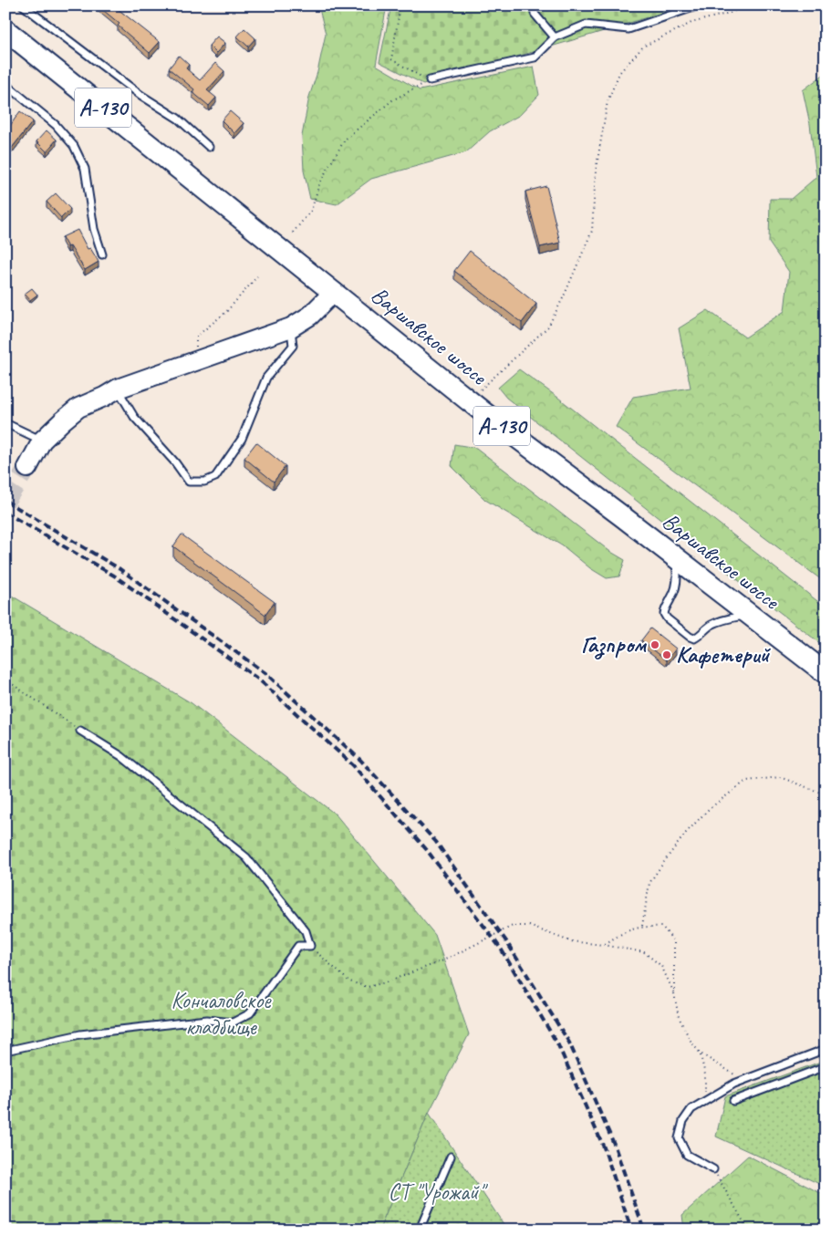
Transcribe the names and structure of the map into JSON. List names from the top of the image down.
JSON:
{
  "streets": {
    "main road": ["А-130", "Варшавское шоссе"]
  },
  "parks": ["Кончаловское кладбище", "СТ \"Урожай\""],
  "places": ["Газпром", "Кафетерий"]
}
